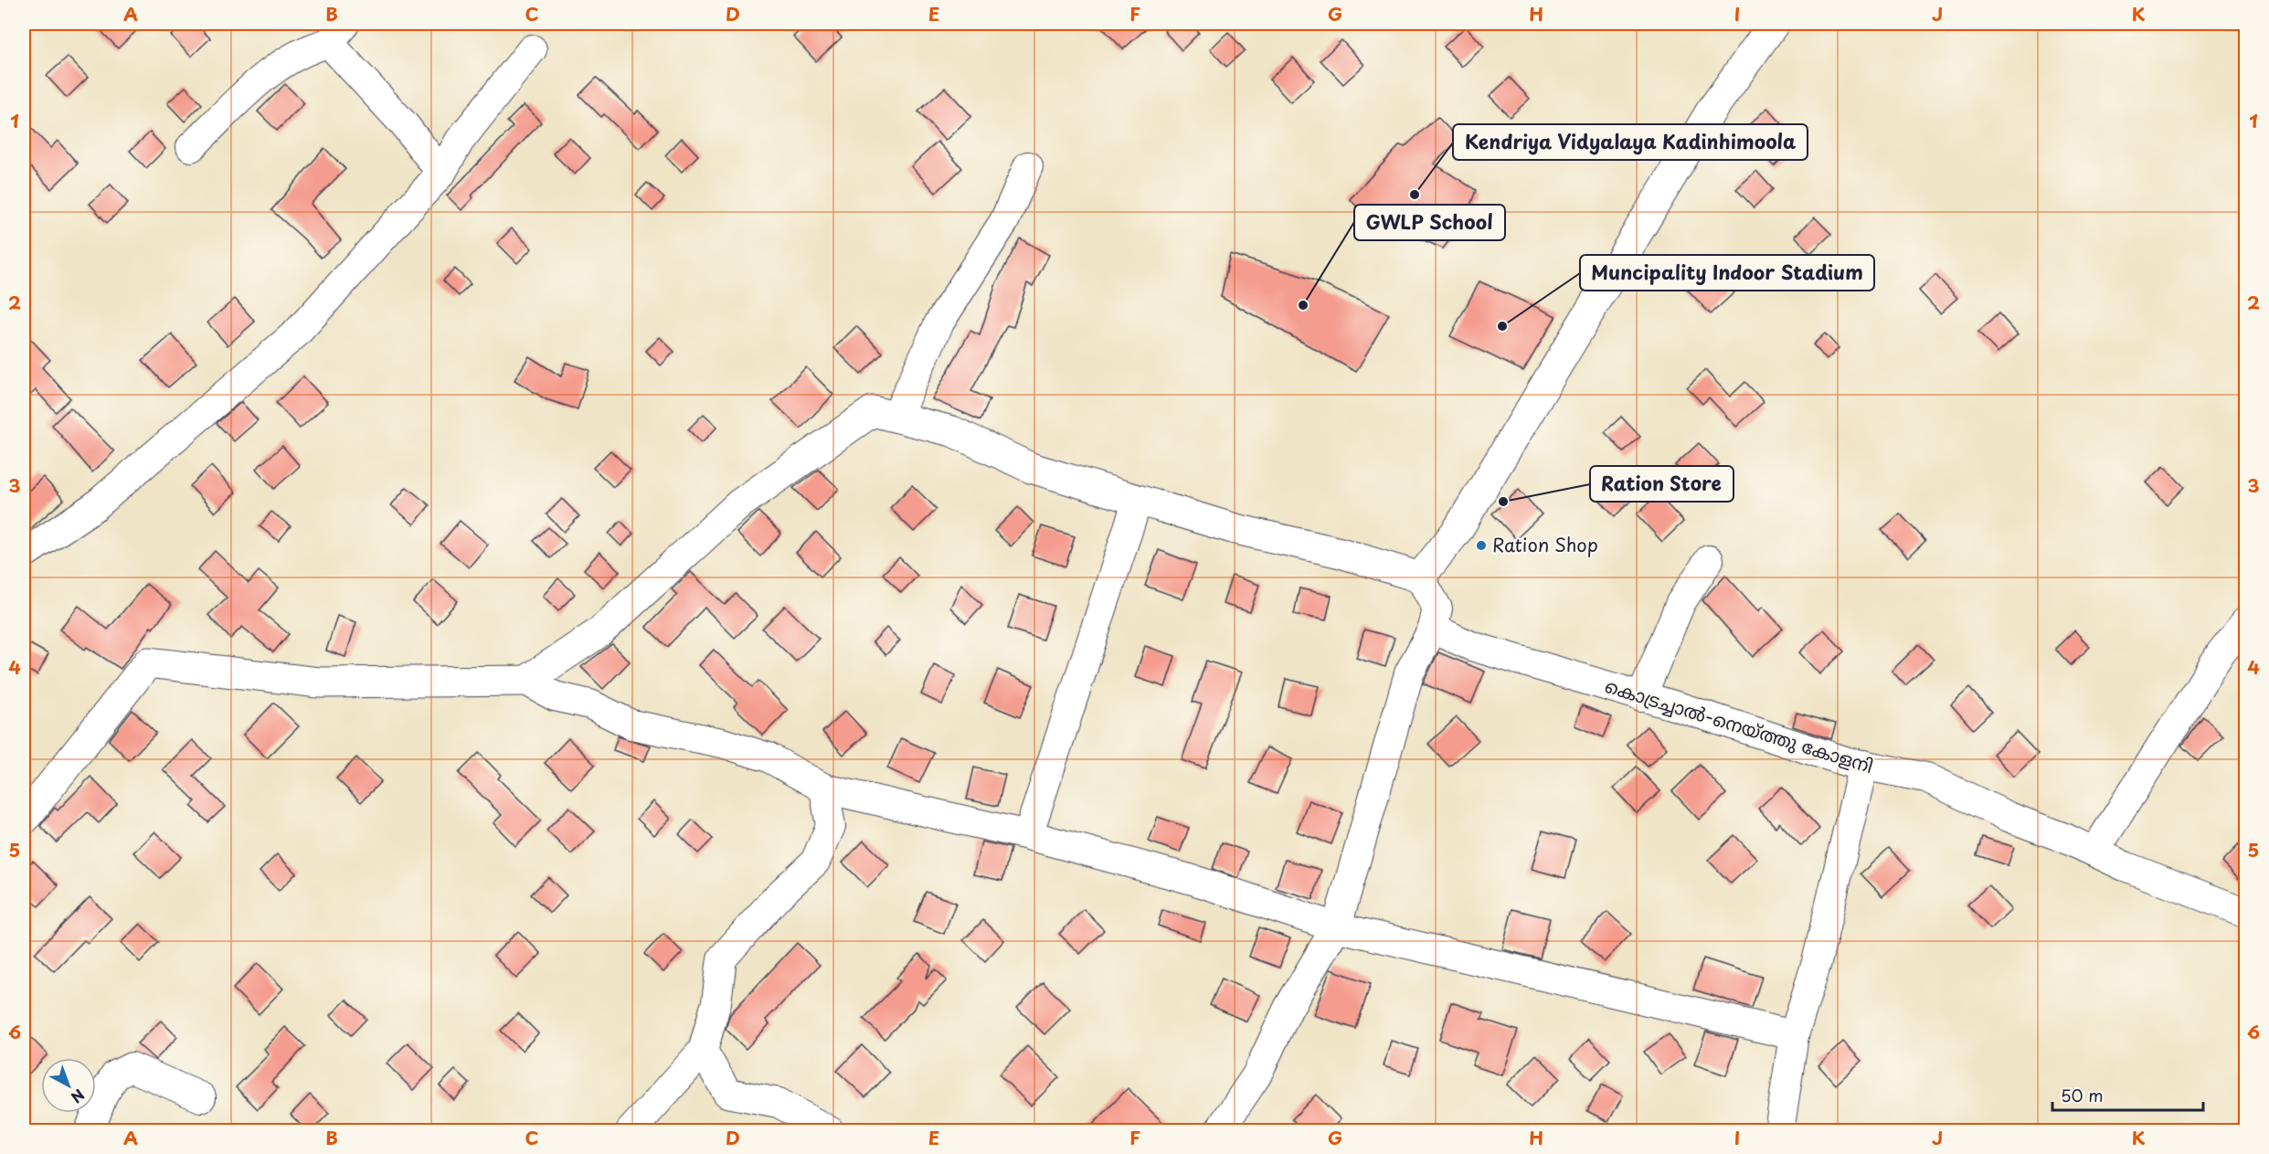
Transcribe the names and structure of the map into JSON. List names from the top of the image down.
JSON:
{
  "streets": {
    "street": ["കൊട്രച്ചാൽ-നെയ്ത്തു കോളനി"]
  },
  "places": [
    "Kendriya Vidyalaya Kadinhimoola",
    "GWLP School",
    "Muncipality Indoor Stadium",
    "Ration Store",
    "Ration Shop"
  ],
  "scale_bar": "50 m",
  "north": "bottom right",
  "grid": {
    "columns": [
      "A",
      "B",
      "C",
      "D",
      "E",
      "F",
      "G",
      "H",
      "I",
      "J",
      "K"
    ],
    "rows": [
      "1",
      "2",
      "3",
      "4",
      "5",
      "6"
    ]
  }
}
